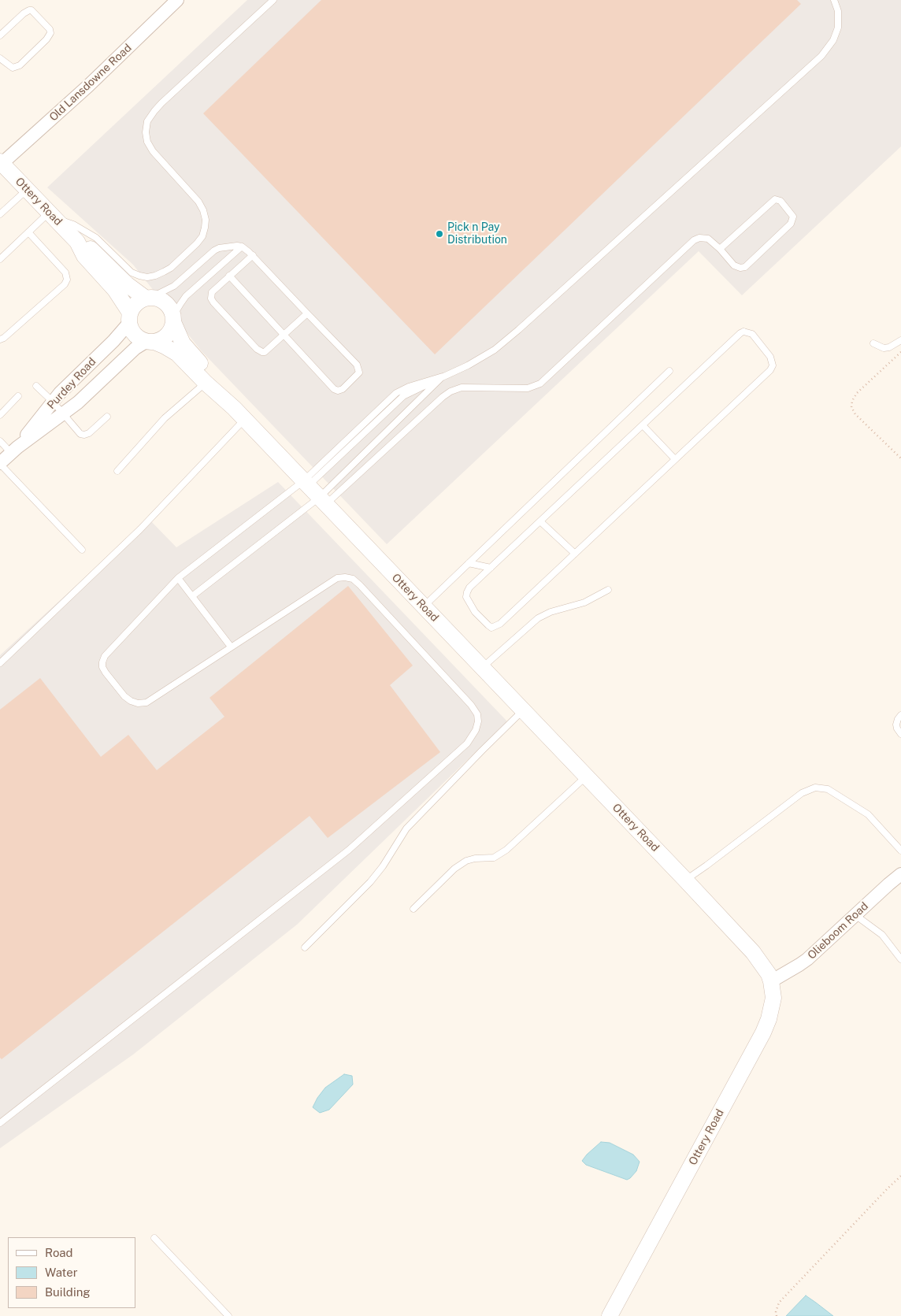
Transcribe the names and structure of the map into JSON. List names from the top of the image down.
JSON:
{
  "streets": {
    "street": [
      "Old Lansdowne Road",
      "Ottery Road",
      "Purdey Road",
      "Olieboom Road"
    ]
  },
  "crossings": [
    ["Old Lansdowne Road", "Ottery Road"],
    ["Ottery Road", "Purdey Road"],
    ["Ottery Road", "Olieboom Road"]
  ],
  "places": ["Pick n Pay Distribution"],
  "legend": ["Road", "Water", "Building"]
}
